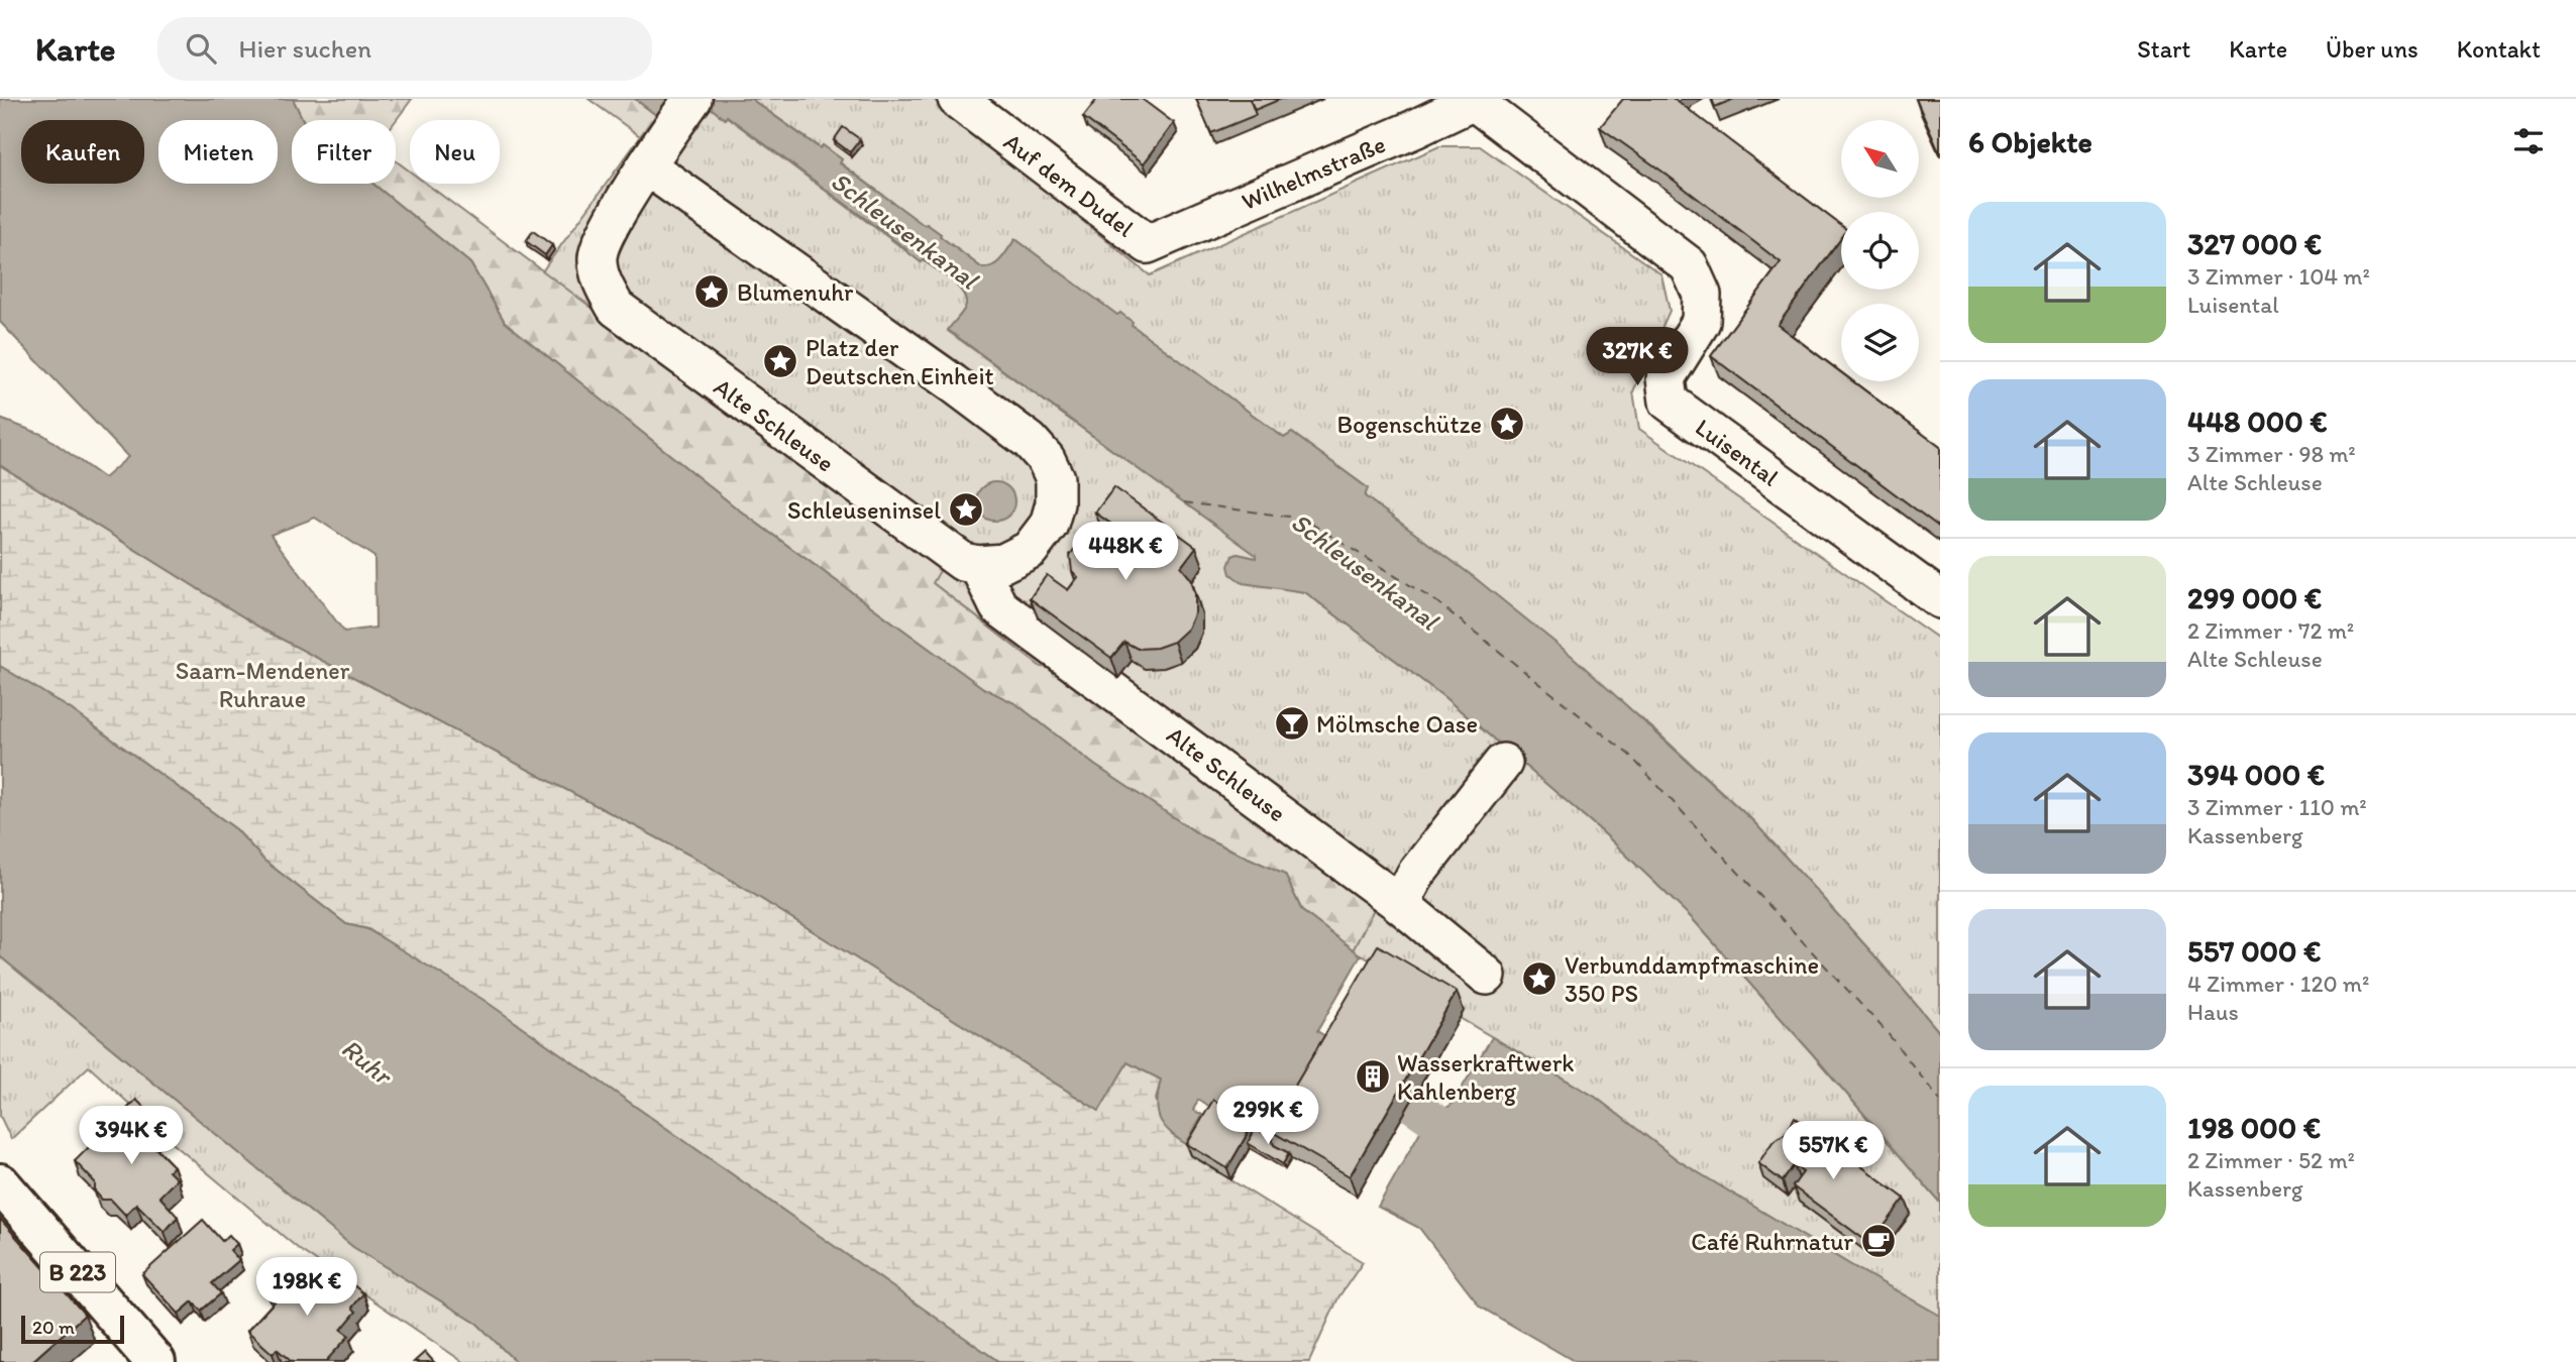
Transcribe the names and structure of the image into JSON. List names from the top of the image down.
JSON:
{
  "streets": {
    "main road": ["B 223"],
    "street": [
      "Wilhelmstraße",
      "Auf dem Dudel",
      "Alte Schleuse",
      "Luisental"
    ]
  },
  "crossings": [
    ["Wilhelmstraße", "Auf dem Dudel"],
    ["Wilhelmstraße", "Luisental"]
  ],
  "water": ["Schleusenkanal", "Ruhr"],
  "parks": ["Saarn-Mendener Ruhraue"],
  "places": {
    "place": [
      "Blumenuhr",
      "Platz der Deutschen Einheit",
      "Bogenschütze",
      "Schleuseninsel",
      "Verbunddampfmaschine 350 PS"
    ],
    "bar": ["Mölmsche Oase"],
    "building": ["Wasserkraftwerk Kahlenberg"],
    "cafe": ["Café Ruhrnatur"]
  },
  "scale_bar": "20 m",
  "north": "top left",
  "page": {
    "header": "Karte",
    "search": "Hier suchen",
    "nav": [
      "Start",
      "Karte",
      "Über uns",
      "Kontakt"
    ],
    "heading": "6 Objekte",
    "chip": [
      "Kaufen",
      "Mieten",
      "Filter",
      "Neu"
    ],
    "list": [
      {
        "name": "327 000 €",
        "note": "3 Zimmer · 104 m² · Luisental"
      },
      {
        "name": "448 000 €",
        "note": "3 Zimmer · 98 m² · Alte Schleuse"
      },
      {
        "name": "299 000 €",
        "note": "2 Zimmer · 72 m² · Alte Schleuse"
      },
      {
        "name": "394 000 €",
        "note": "3 Zimmer · 110 m² · Kassenberg"
      },
      {
        "name": "557 000 €",
        "note": "4 Zimmer · 120 m² · Haus"
      },
      {
        "name": "198 000 €",
        "note": "2 Zimmer · 52 m² · Kassenberg"
      }
    ],
    "price": [
      "327K €",
      "448K €",
      "299K €",
      "394K €",
      "557K €",
      "198K €"
    ],
    "scale": "20 m"
  }
}
